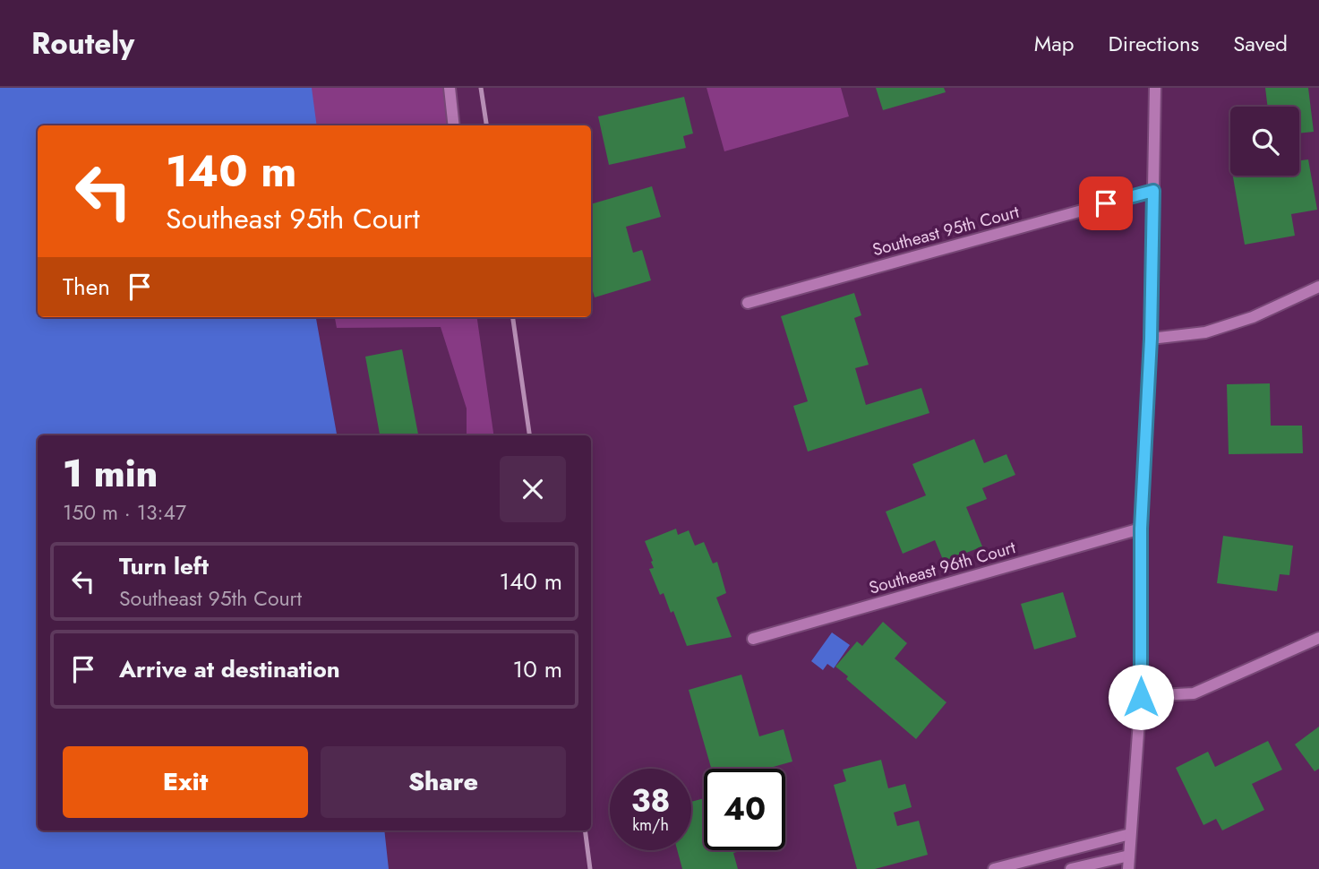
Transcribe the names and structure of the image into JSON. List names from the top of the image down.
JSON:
{
  "streets": {
    "street": ["Southeast 95th Court", "Southeast 96th Court"]
  },
  "page": {
    "header": "Routely",
    "nav": ["Map", "Directions", "Saved"],
    "turn": ["140 m", "Southeast 95th Court"],
    "then": "Then",
    "heading": ["1 min", "150 m · 13:47"],
    "list": [
      {
        "name": "Turn left",
        "note": "Southeast 95th Court",
        "value": "140 m"
      },
      {
        "name": "Arrive at destination",
        "value": "10 m"
      }
    ],
    "buttons": ["Exit", "Share"],
    "speed": "38 km/h",
    "limit": "40"
  }
}
